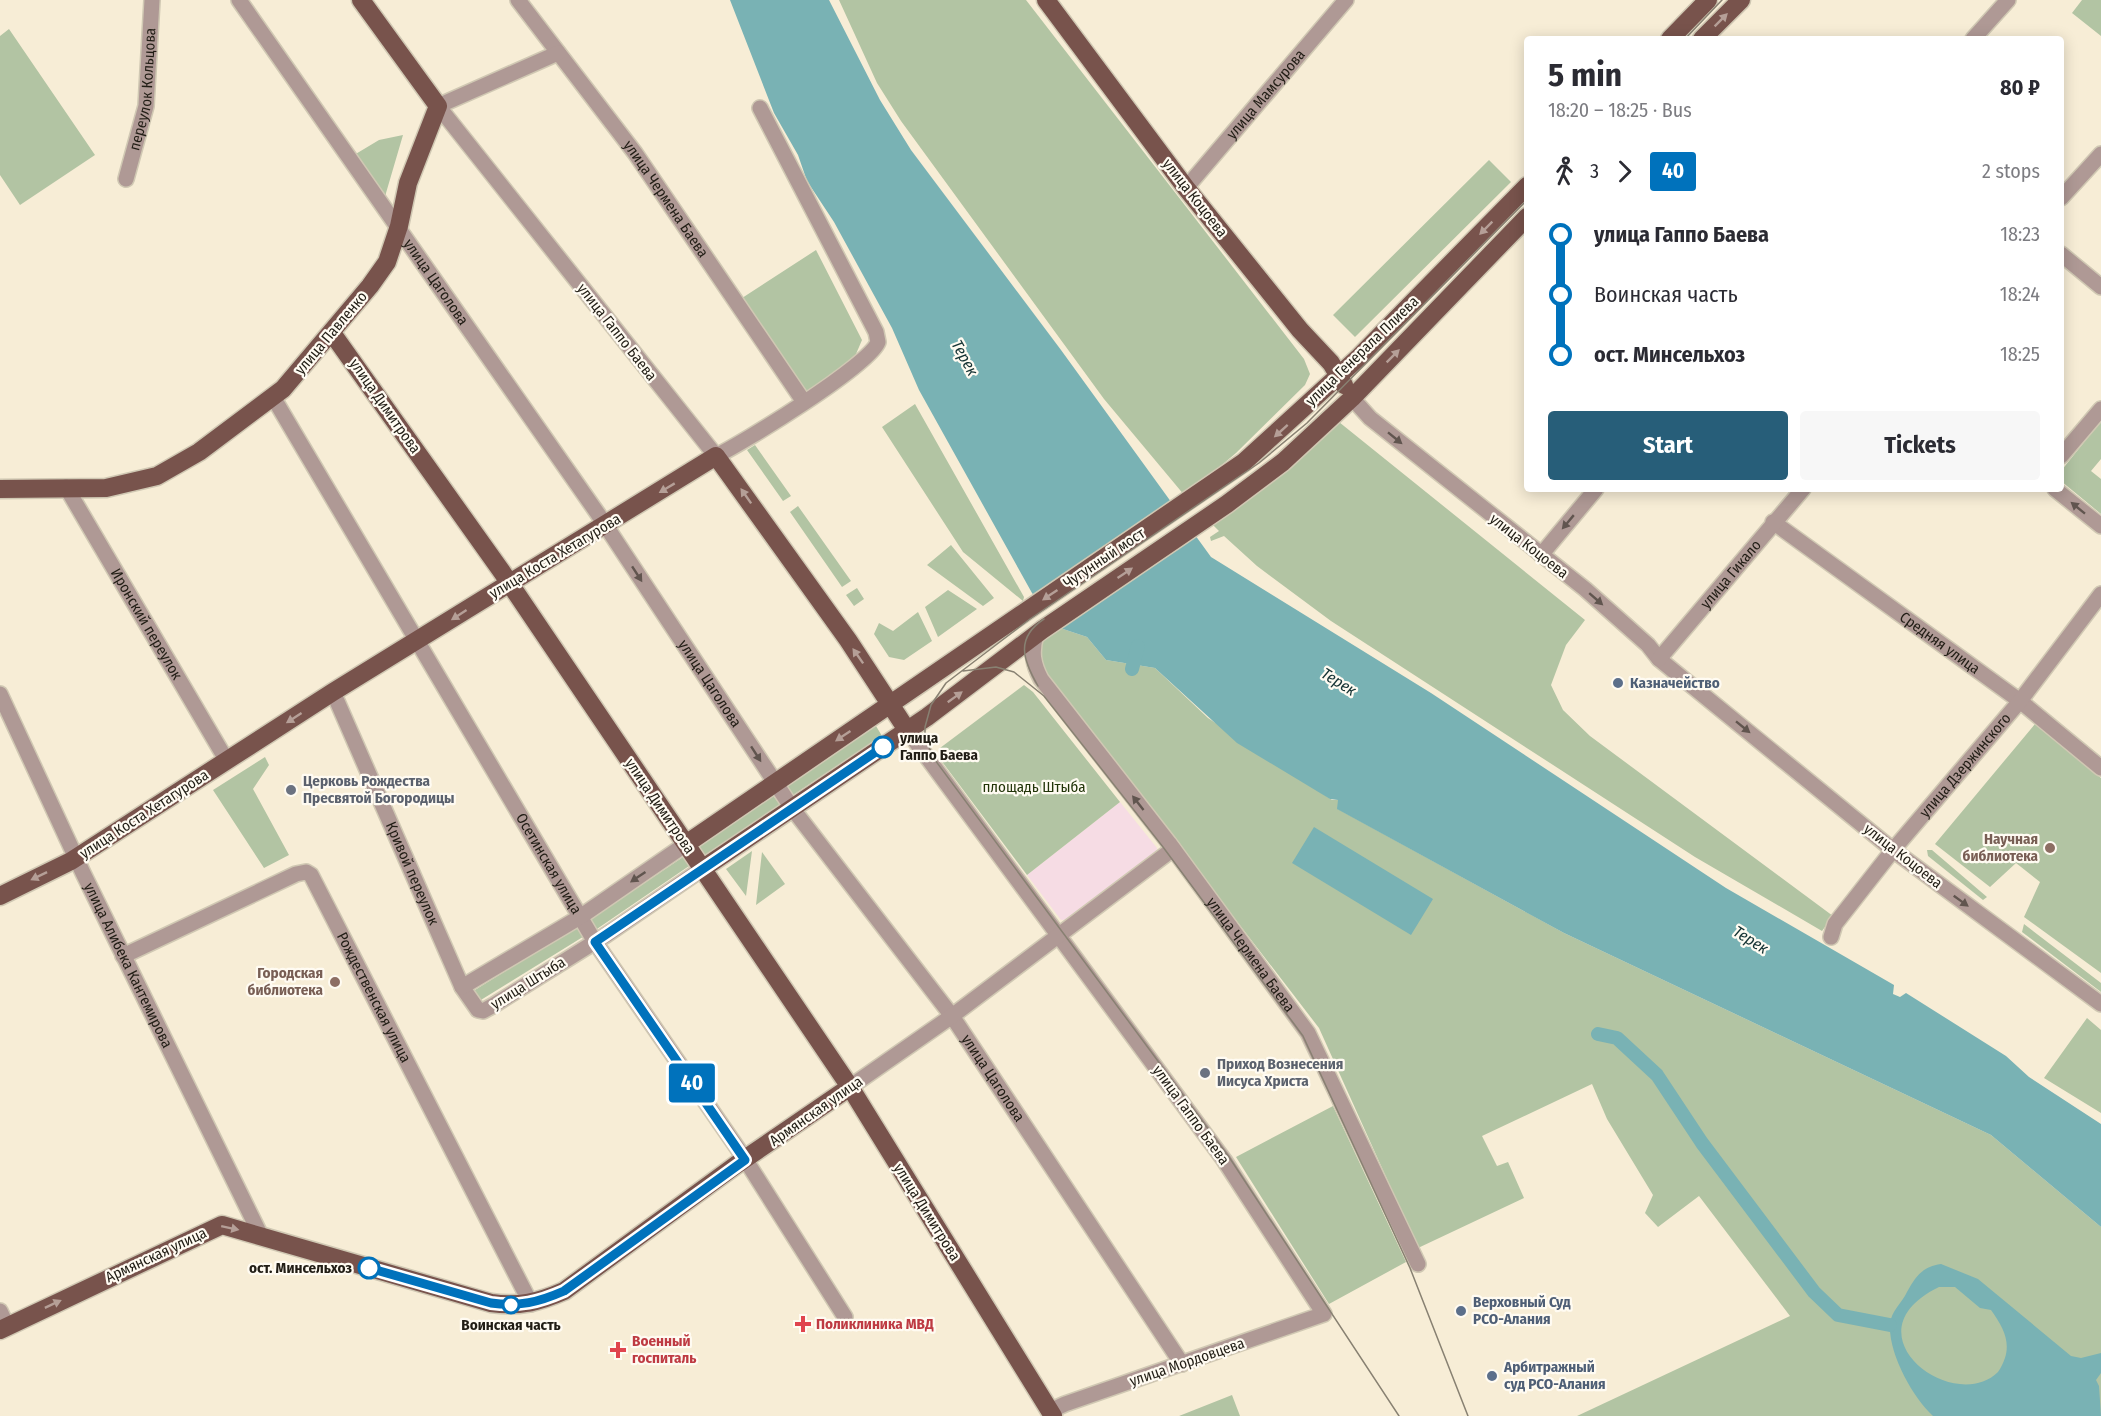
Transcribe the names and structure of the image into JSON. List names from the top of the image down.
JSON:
{
  "streets": {
    "main road": [
      "улица Коцоева",
      "улица Гаппо Баева",
      "улица Павленко",
      "улица Генерала Плиева",
      "улица Димитрова",
      "улица Коста Хетагурова",
      "Чугунный мост",
      "улица Штыба",
      "Армянская улица"
    ],
    "street": [
      "переулок Кольцова",
      "улица Мамсурова",
      "улица Чермена Баева",
      "улица Цаголова",
      "улица Гикало",
      "Иронский переулок",
      "Средняя улица",
      "улица Дзержинского",
      "Осетинская улица",
      "Кривой переулок",
      "улица Алибека Кантемирова",
      "Рождественская улица",
      "улица Мордовцева"
    ]
  },
  "crossings": [
    ["улица Мамсурова", "улица Коцоева"],
    ["улица Коцоева", "улица Генерала Плиева"],
    ["улица Коцоева", "улица Гикало"],
    ["улица Коцоева", "улица Дзержинского"],
    ["улица Чермена Баева", "улица Коста Хетагурова"],
    ["улица Чермена Баева", "Чугунный мост"],
    ["улица Чермена Баева", "Армянская улица"],
    ["улица Цаголова", "улица Павленко"],
    ["улица Цаголова", "улица Коста Хетагурова"],
    ["улица Цаголова", "улица Штыба"],
    ["улица Цаголова", "Армянская улица"],
    ["улица Цаголова", "улица Мордовцева"],
    ["улица Гаппо Баева", "улица Павленко"],
    ["улица Гаппо Баева", "улица Коста Хетагурова"],
    ["улица Гаппо Баева", "Чугунный мост"],
    ["улица Гаппо Баева", "улица Штыба"],
    ["улица Гаппо Баева", "Армянская улица"],
    ["улица Гаппо Баева", "улица Мордовцева"],
    ["улица Павленко", "улица Димитрова"],
    ["улица Павленко", "Иронский переулок"],
    ["улица Павленко", "Осетинская улица"],
    ["улица Генерала Плиева", "Чугунный мост"],
    ["улица Димитрова", "улица Коста Хетагурова"],
    ["улица Димитрова", "улица Штыба"],
    ["улица Димитрова", "Армянская улица"],
    ["улица Димитрова", "улица Мордовцева"],
    ["улица Коста Хетагурова", "Иронский переулок"],
    ["улица Коста Хетагурова", "Осетинская улица"],
    ["улица Коста Хетагурова", "Кривой переулок"],
    ["улица Коста Хетагурова", "улица Алибека Кантемирова"],
    ["Чугунный мост", "улица Штыба"],
    ["улица Гикало", "Средняя улица"],
    ["Средняя улица", "улица Дзержинского"],
    ["Осетинская улица", "улица Штыба"],
    ["Осетинская улица", "Армянская улица"],
    ["Кривой переулок", "улица Штыба"],
    ["улица Алибека Кантемирова", "Рождественская улица"],
    ["улица Алибека Кантемирова", "Армянская улица"],
    ["Рождественская улица", "Армянская улица"]
  ],
  "one_way": ["улица Коцоева"],
  "water": ["Терек"],
  "parks": ["площадь Штыба"],
  "places": {
    "other": [
      "Казначейство",
      "улица Гаппо Баева",
      "Церковь Рождества Пресвятой Богородицы",
      "Научная библиотека",
      "Городская библиотека",
      "Приход Вознесения Иисуса Христа",
      "ост. Минсельхоз",
      "Воинская часть",
      "Верховный Суд РСО-Алания",
      "Арбитражный суд РСО-Алания"
    ],
    "health": ["Поликлиника МВД", "Военный госпиталь"]
  },
  "lines": ["bus line 40"],
  "page": {
    "on_map": "40",
    "heading": ["5 min", "18:20 – 18:25 · Bus", "80 ₽"],
    "legs": ["3", "40", "2 stops"],
    "list": [
      {
        "name": "улица Гаппо Баева",
        "value": "18:23"
      },
      {
        "name": "Воинская часть",
        "value": "18:24"
      },
      {
        "name": "ост. Минсельхоз",
        "value": "18:25"
      }
    ],
    "buttons": ["Start", "Tickets"]
  }
}
